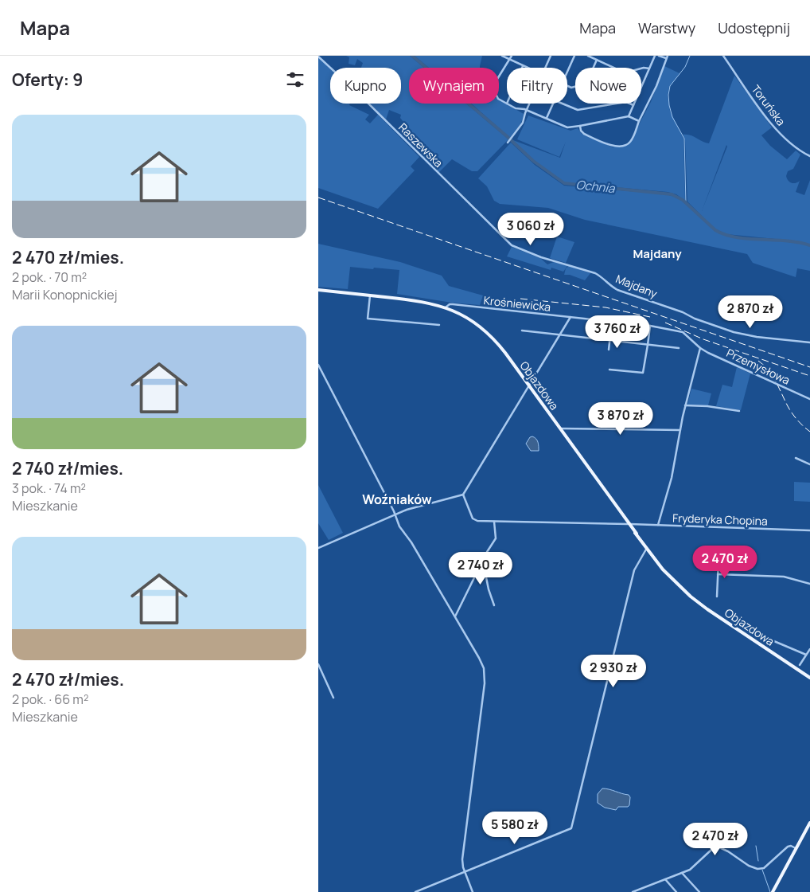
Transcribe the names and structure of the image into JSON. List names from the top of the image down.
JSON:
{
  "streets": {
    "main road": ["Objazdowa"],
    "street": [
      "Toruńska",
      "Raszewska",
      "Majdany",
      "Krośniewicka",
      "Przemysłowa",
      "Fryderyka Chopina"
    ]
  },
  "crossings": [
    ["Raszewska", "Majdany"],
    ["Krośniewicka", "Przemysłowa"],
    ["Krośniewicka", "Objazdowa"],
    ["Objazdowa", "Fryderyka Chopina"]
  ],
  "districts": ["Majdany", "Woźniaków"],
  "water": ["Ochnia"],
  "page": {
    "header": "Mapa",
    "nav": ["Mapa", "Warstwy", "Udostępnij"],
    "heading": "Oferty: 9",
    "chip": [
      "Kupno",
      "Wynajem",
      "Filtry",
      "Nowe"
    ],
    "list": [
      {
        "name": "2 470 zł/mies.",
        "note": "2 pok. · 70 m² · Marii Konopnickiej"
      },
      {
        "name": "2 740 zł/mies.",
        "note": "3 pok. · 74 m² · Mieszkanie"
      },
      {
        "name": "2 470 zł/mies.",
        "note": "2 pok. · 66 m² · Mieszkanie"
      }
    ],
    "price": [
      "3 060 zł",
      "2 870 zł",
      "3 760 zł",
      "3 870 zł",
      "2 470 zł",
      "2 740 zł",
      "2 930 zł",
      "5 580 zł",
      "2 470 zł"
    ]
  }
}
